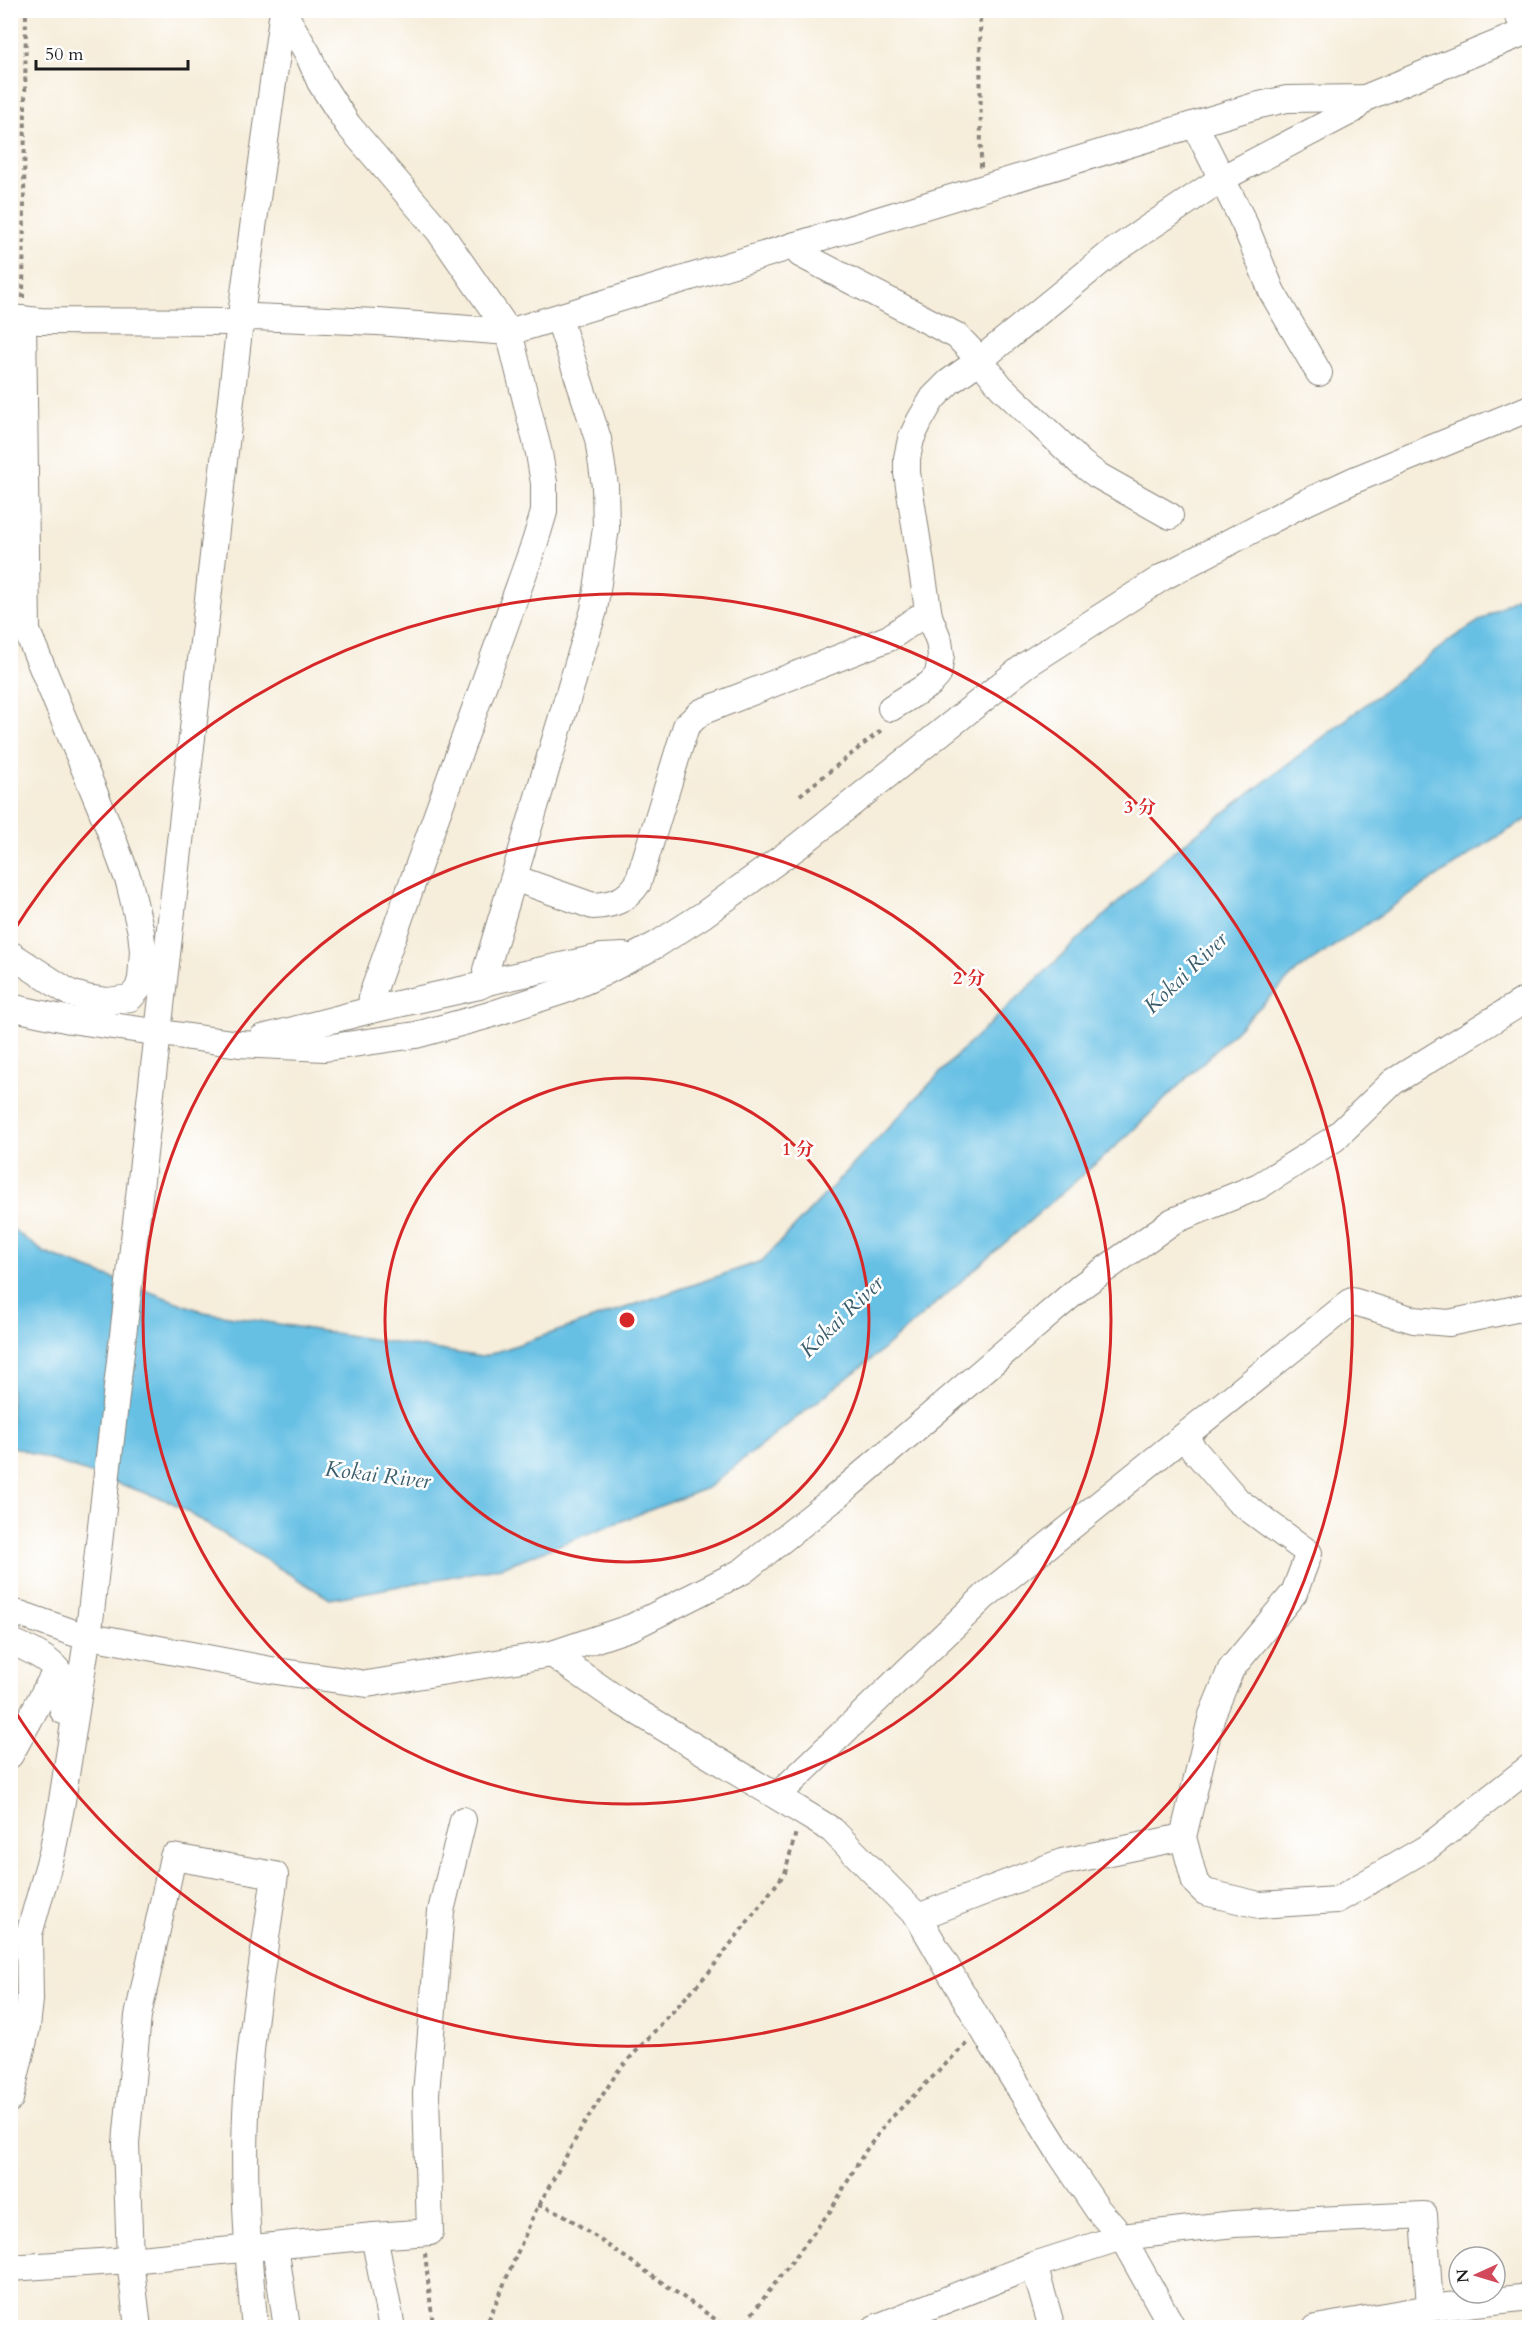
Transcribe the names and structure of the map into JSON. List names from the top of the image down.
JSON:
{
  "water": ["Kokai River"],
  "scale_bar": "50 m",
  "north": "left",
  "rings": ["3 分", "2 分", "1 分"]
}
